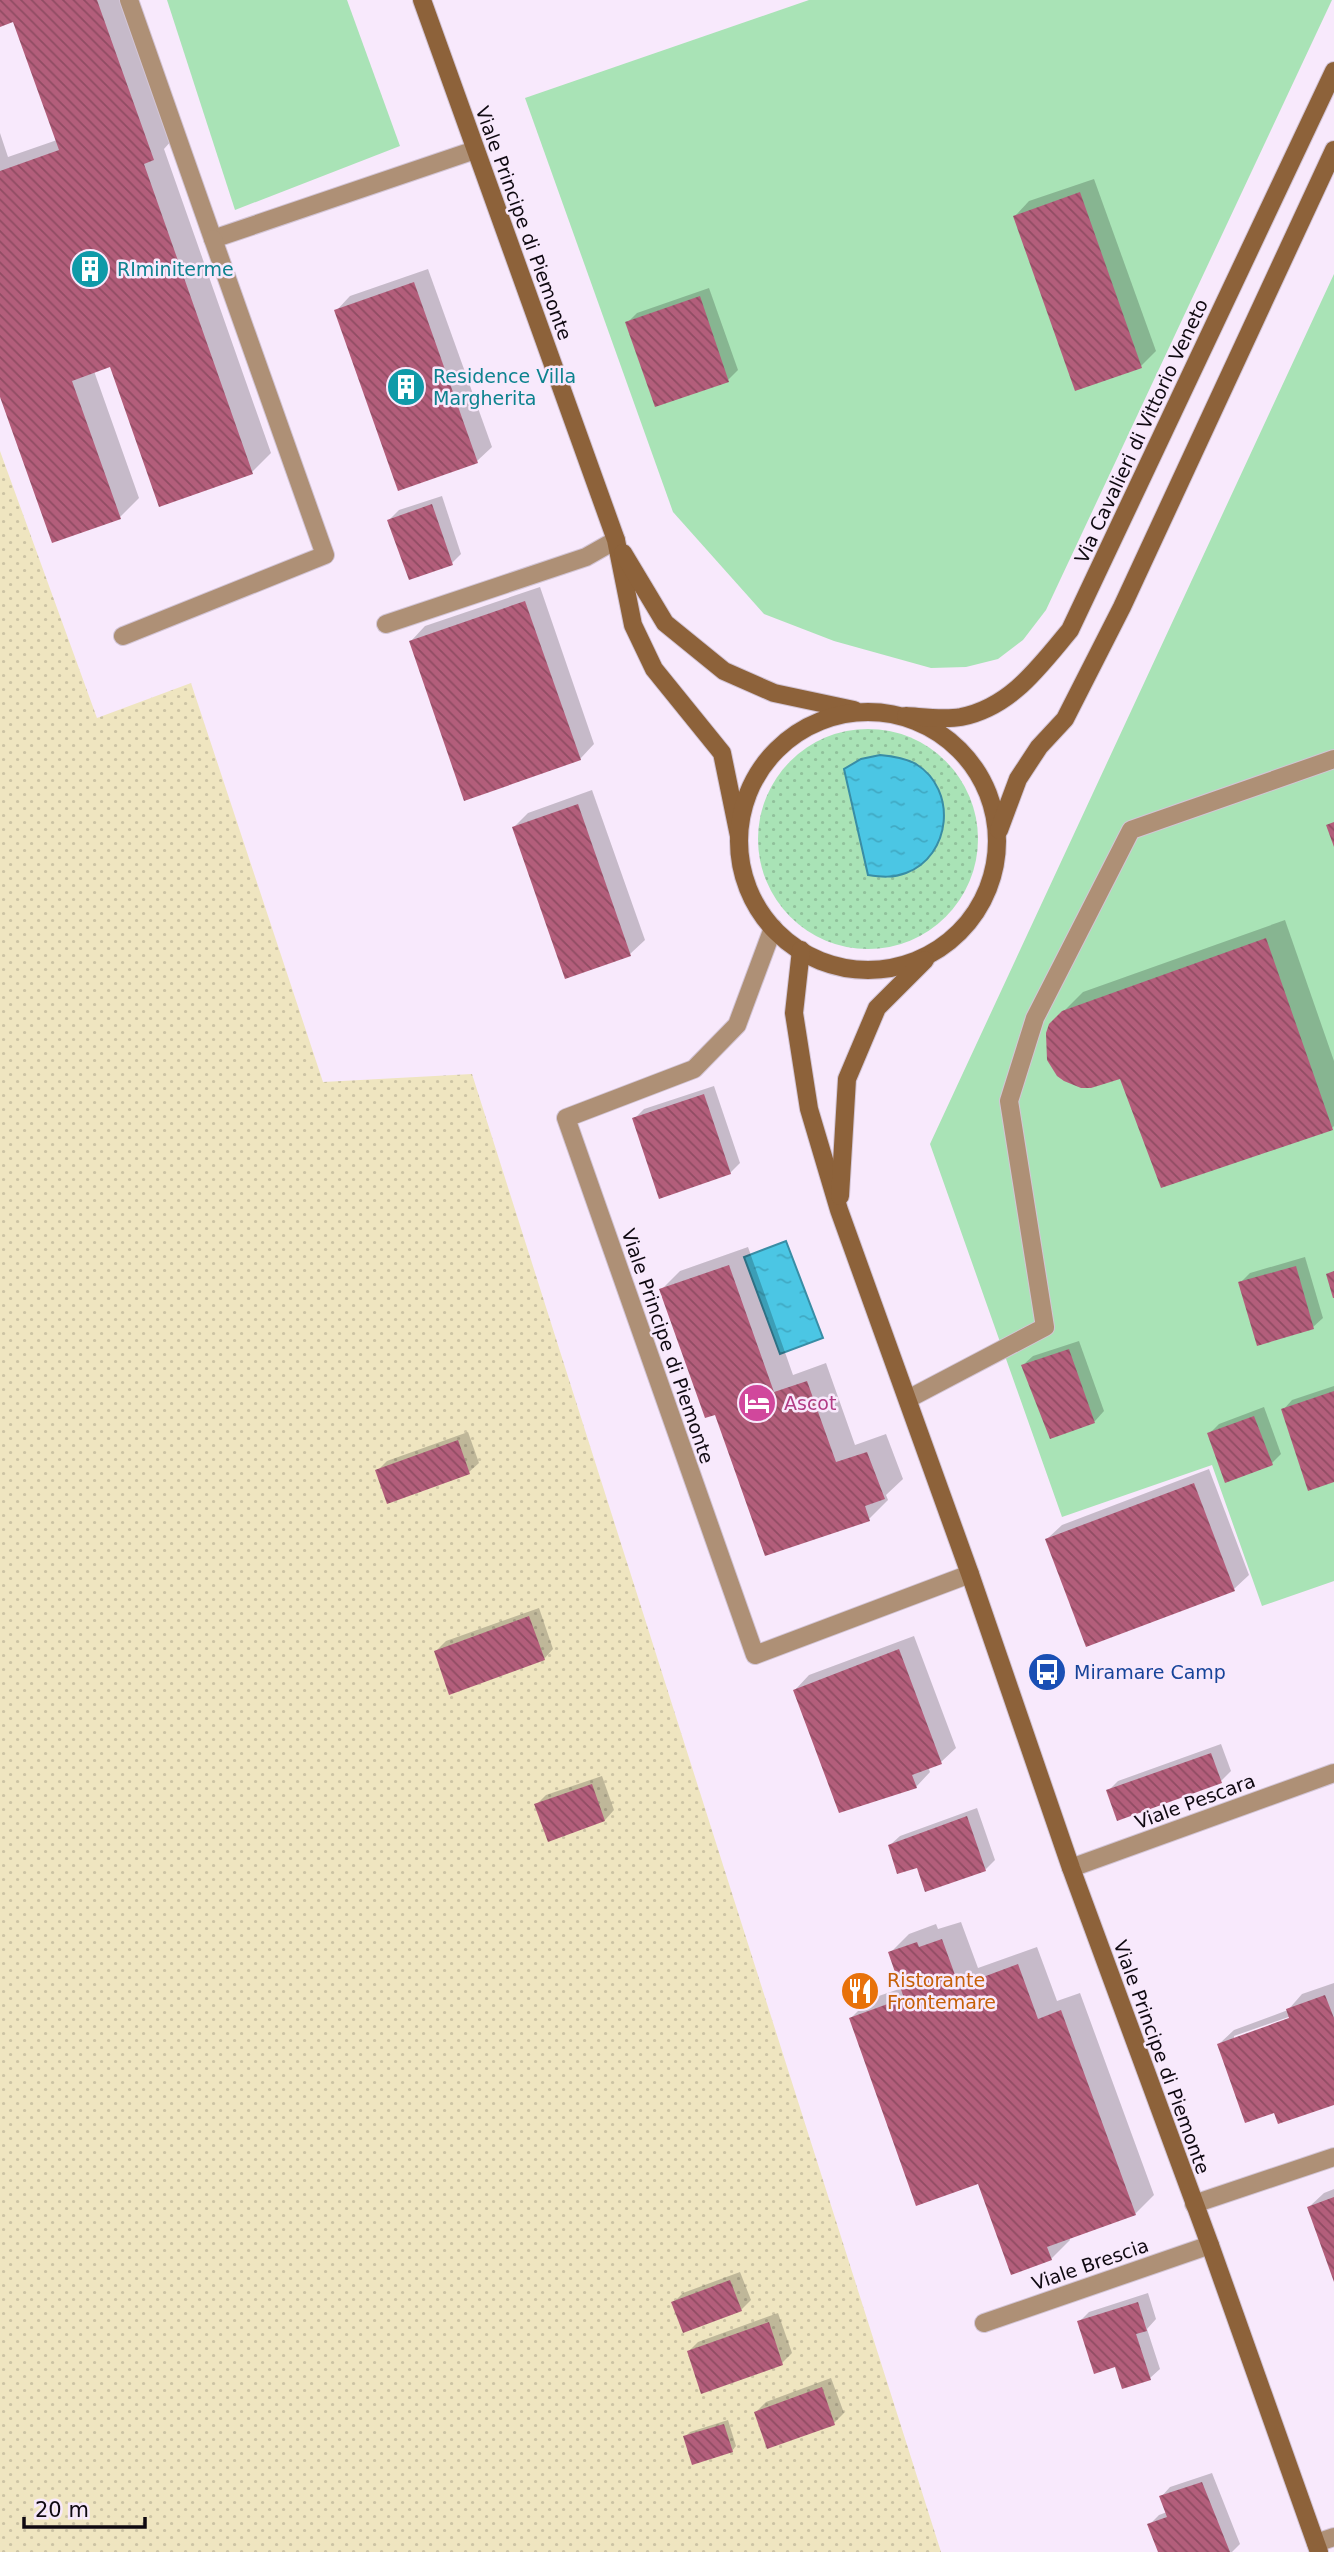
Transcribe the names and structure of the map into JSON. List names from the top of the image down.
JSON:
{
  "streets": {
    "street": [
      "Viale Principe di Piemonte",
      "Via Cavalieri di Vittorio Veneto",
      "Viale Pescara",
      "Viale Brescia"
    ]
  },
  "crossings": [
    ["Viale Principe di Piemonte", "Via Cavalieri di Vittorio Veneto"],
    ["Viale Principe di Piemonte", "Viale Pescara"],
    ["Viale Principe di Piemonte", "Viale Brescia"]
  ],
  "places": {
    "building": ["RIminiterme", "Residence Villa Margherita"],
    "hotel": ["Ascot"],
    "bus stop": ["Miramare Camp"],
    "restaurant": ["Ristorante Frontemare"]
  },
  "scale_bar": "20 m"
}
